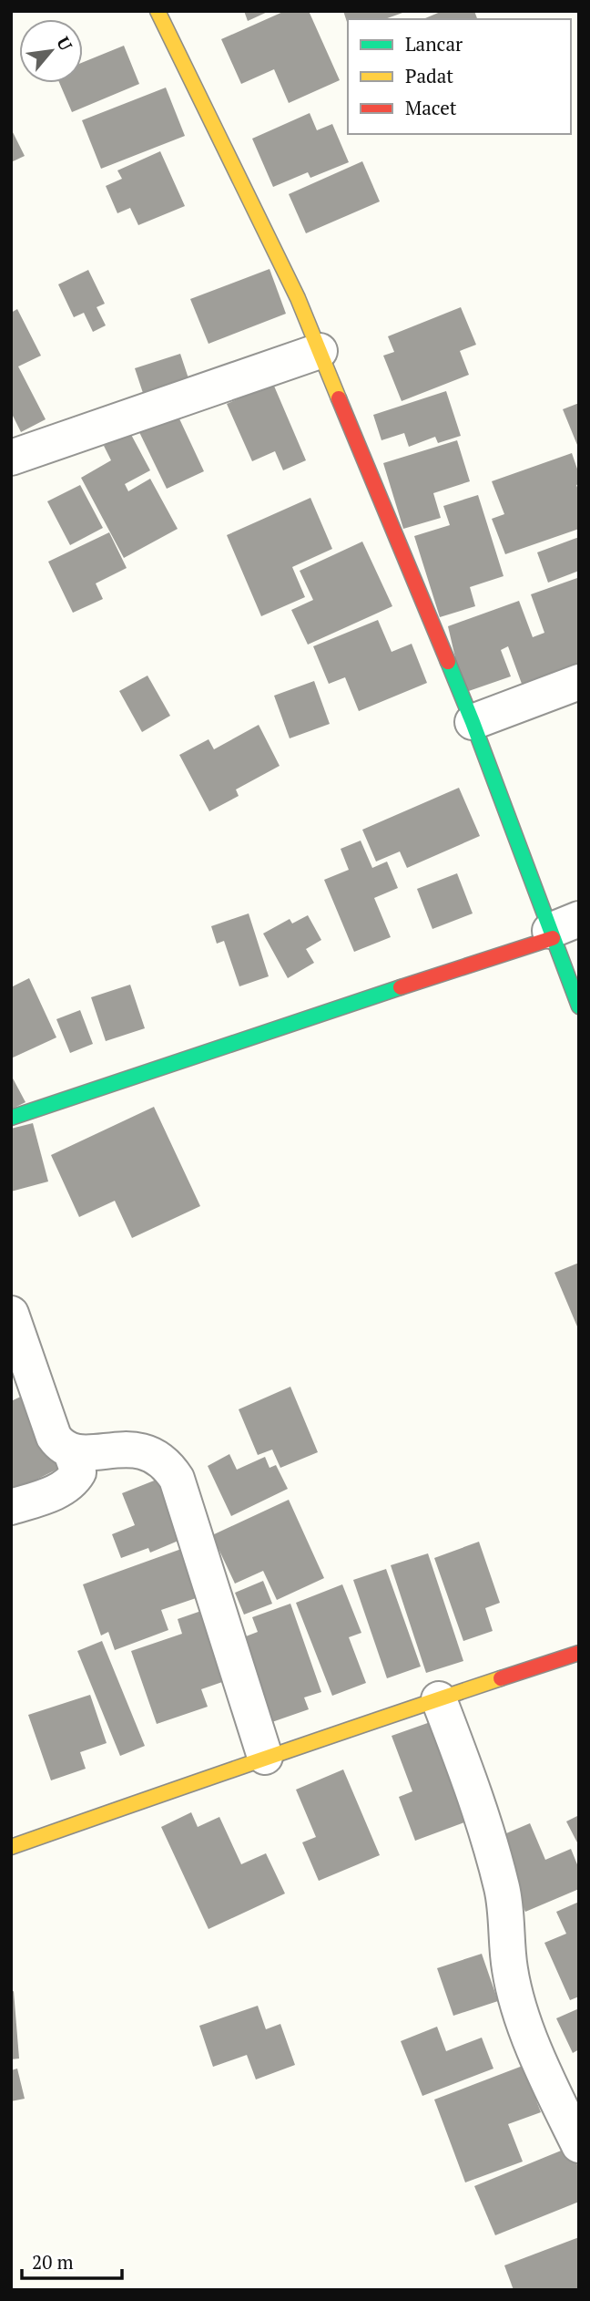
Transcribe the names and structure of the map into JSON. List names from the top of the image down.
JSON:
{
  "legend": ["Lancar", "Padat", "Macet"],
  "scale_bar": "20 m",
  "north": "top right"
}
